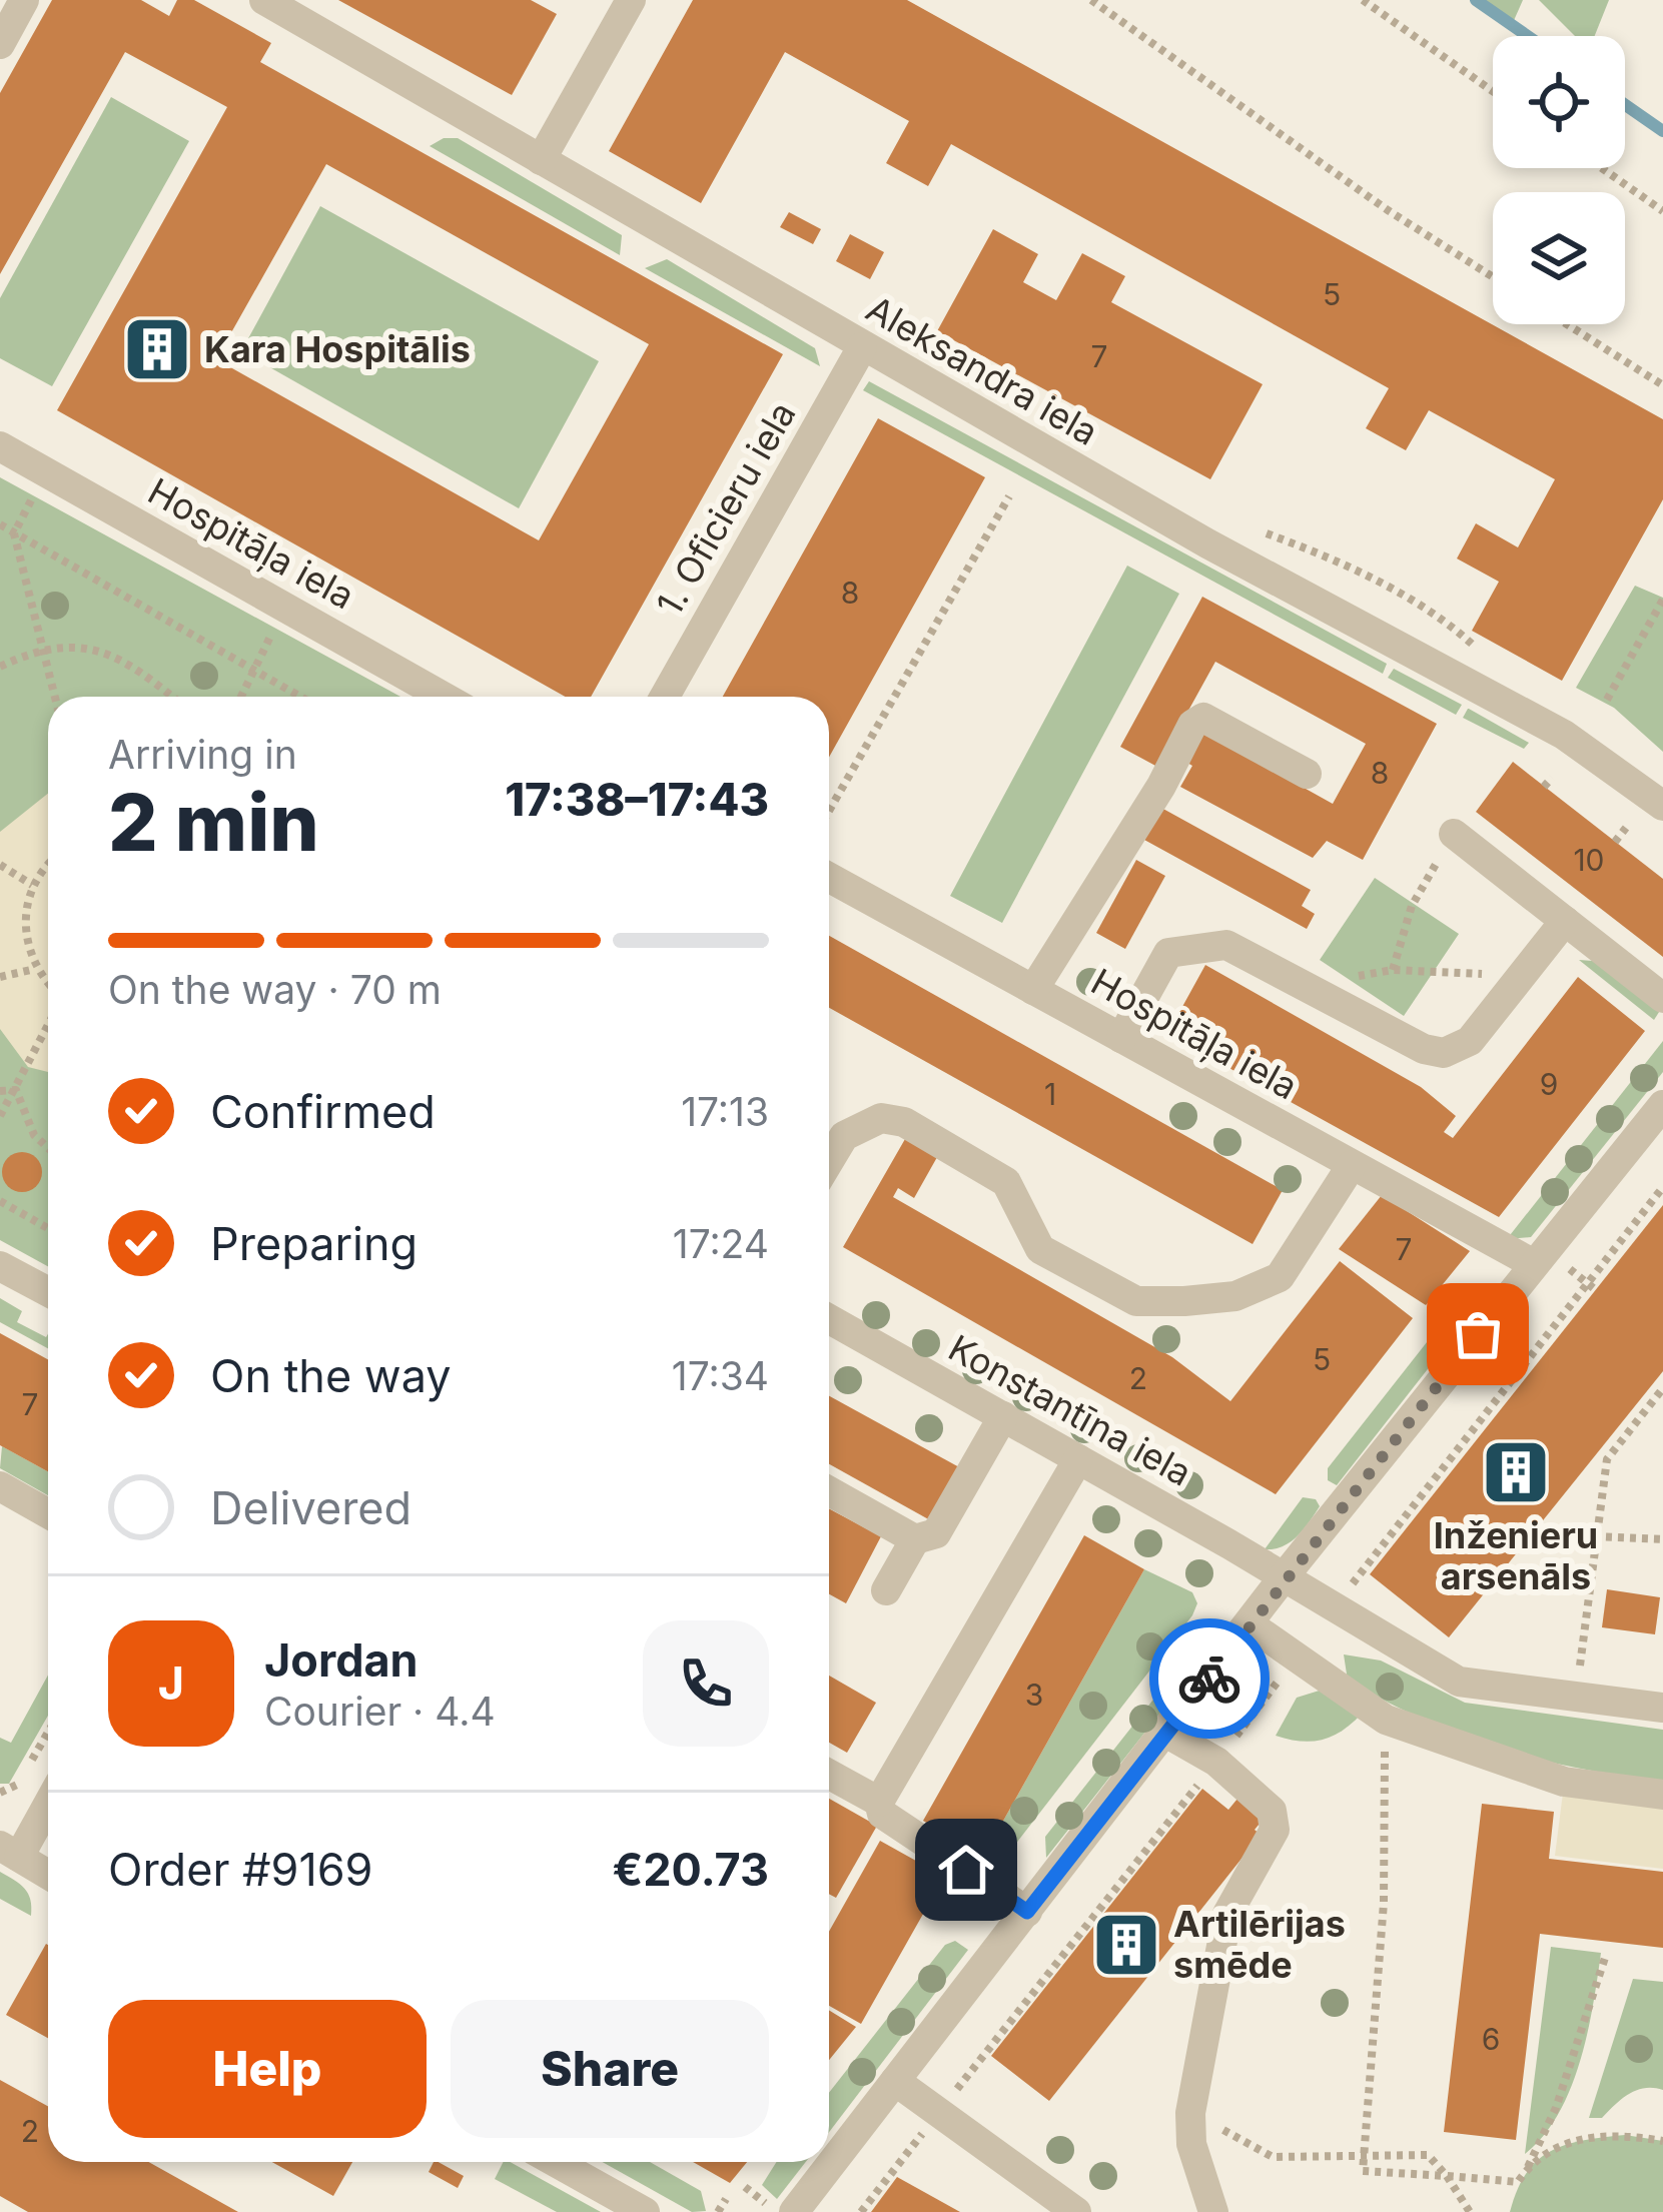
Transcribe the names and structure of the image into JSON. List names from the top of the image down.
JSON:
{
  "streets": {
    "street": [
      "Aleksandra iela",
      "1. Oficieru iela",
      "Hospitāļa iela",
      "Konstantīna iela"
    ]
  },
  "crossings": [
    ["Aleksandra iela", "1. Oficieru iela"]
  ],
  "places": {
    "building": ["Kara Hospitālis", "Inženieru arsenāls", "Artilērijas smēde"]
  },
  "house_numbers": [
    "5",
    "7",
    "8",
    "8",
    "10",
    "9",
    "1",
    "7",
    "5",
    "2",
    "7",
    "3",
    "6",
    "2"
  ],
  "page": {
    "heading": ["2 min", "Arriving in", "17:38–17:43"],
    "panel": [
      "Jordan",
      "Courier · 4.4",
      "Order #9169",
      "€20.73"
    ],
    "bar": "On the way · 70 m",
    "list": [
      ["Confirmed", "17:13"],
      ["Preparing", "17:24"],
      ["On the way", "17:34"],
      "Delivered"
    ],
    "round": "J",
    "buttons": ["Help", "Share"]
  }
}
